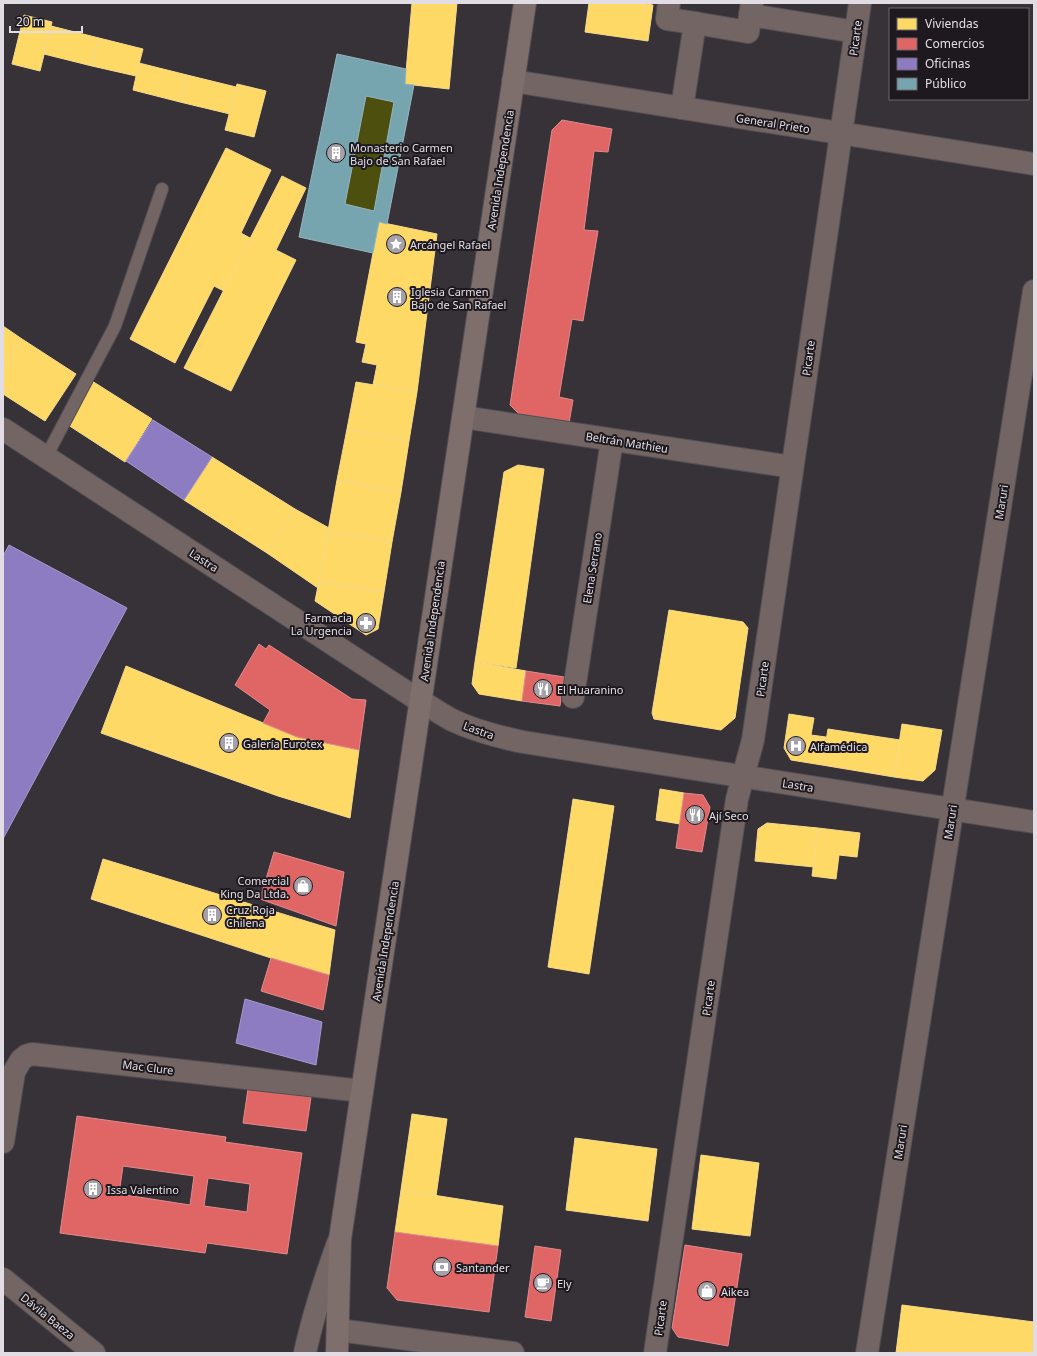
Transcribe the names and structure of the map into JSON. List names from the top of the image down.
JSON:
{
  "streets": {
    "main road": ["Avenida Independencia"],
    "street": [
      "Picarte",
      "General Prieto",
      "Beltrán Mathieu",
      "Maruri",
      "Lastra",
      "Elena Serrano",
      "Mac Clure",
      "Dávila Baeza"
    ]
  },
  "crossings": [
    ["Picarte", "General Prieto"],
    ["Picarte", "Beltrán Mathieu"],
    ["Picarte", "Lastra"],
    ["General Prieto", "Avenida Independencia"],
    ["Avenida Independencia", "Beltrán Mathieu"],
    ["Avenida Independencia", "Lastra"],
    ["Avenida Independencia", "Mac Clure"],
    ["Beltrán Mathieu", "Elena Serrano"],
    ["Maruri", "Lastra"]
  ],
  "places": {
    "building": [
      "Monasterio Carmen Bajo de San Rafael",
      "Iglesia Carmen Bajo de San Rafael",
      "Galería Eurotex",
      "Cruz Roja Chilena",
      "Issa Valentino"
    ],
    "place": ["Arcángel Rafael"],
    "pharmacy": ["Farmacia La Urgencia"],
    "restaurant": ["El Huaranino", "Ají Seco"],
    "hospital": ["Alfamédica"],
    "shop": ["Comercial King Da Ltda.", "Aikea"],
    "bank": ["Santander"],
    "cafe": ["Ely"]
  },
  "legend": [
    "Viviendas",
    "Comercios",
    "Oficinas",
    "Público"
  ],
  "scale_bar": "20 m"
}
